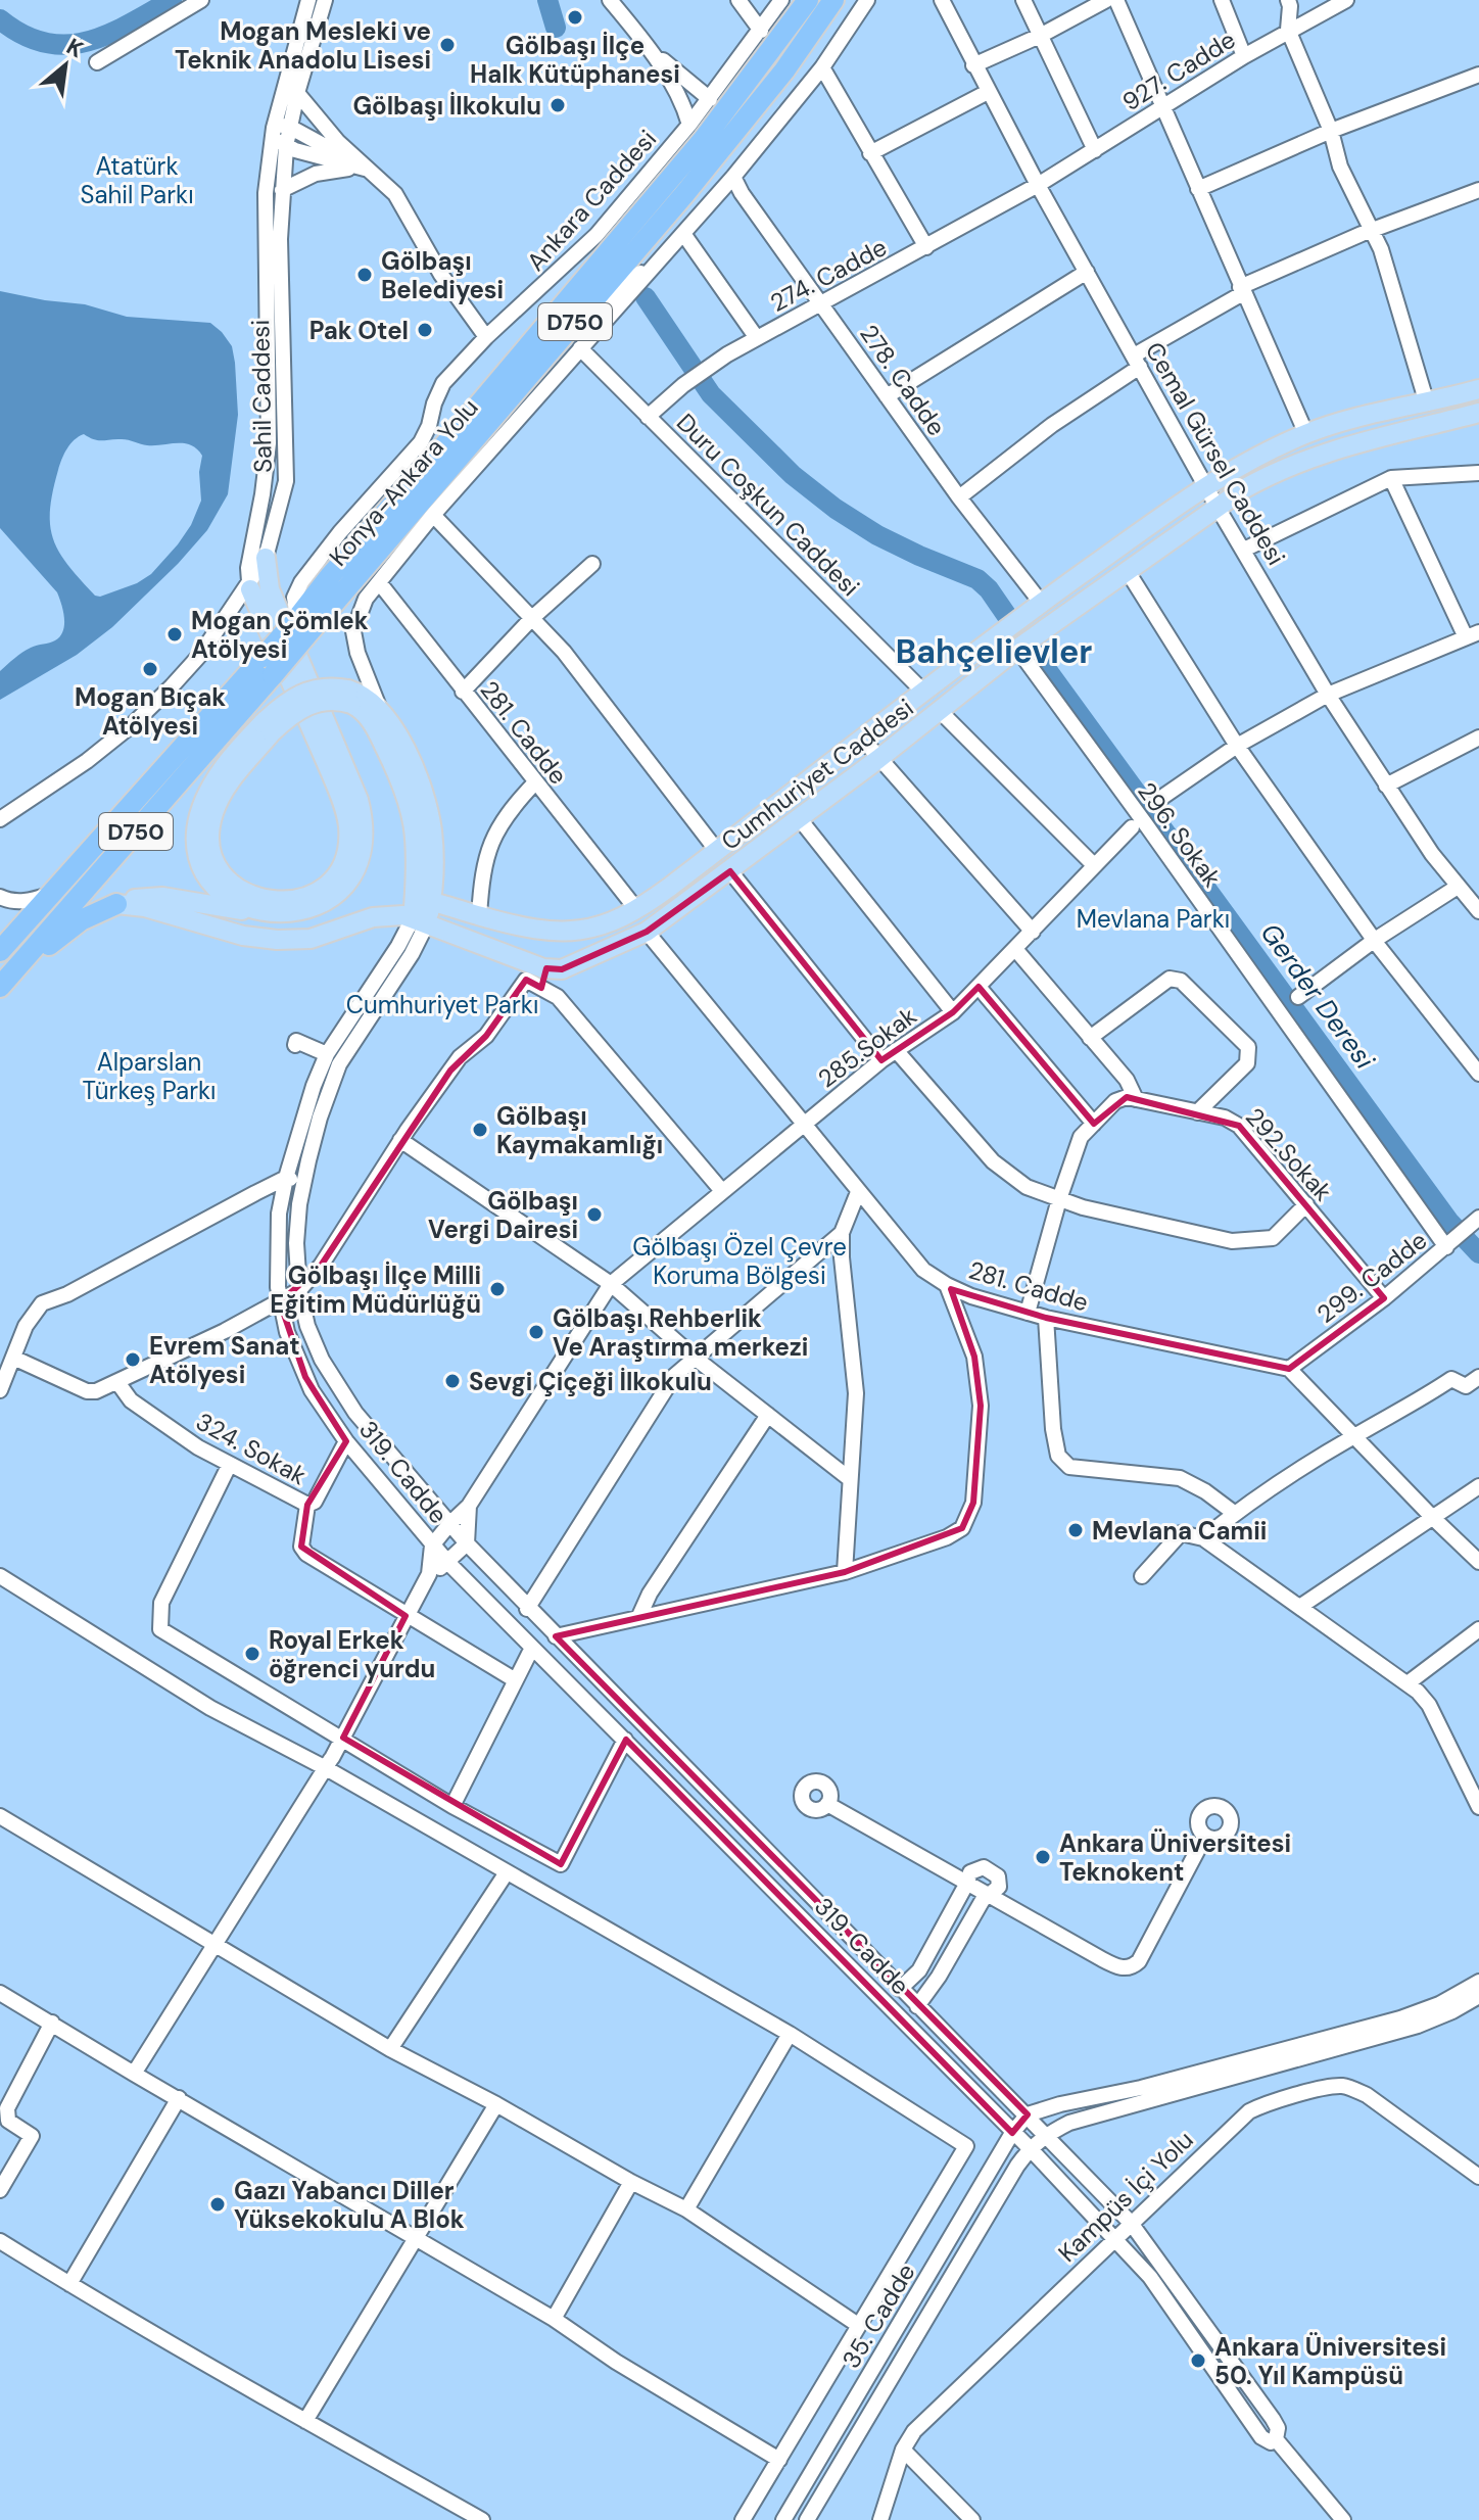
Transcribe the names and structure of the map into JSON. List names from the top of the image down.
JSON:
{
  "streets": {
    "highway": ["D750", "Konya-Ankara Yolu"],
    "main road": ["Cumhuriyet Caddesi", "319. Cadde"],
    "street": [
      "927. Cadde",
      "Ankara Caddesi",
      "274. Cadde",
      "278. Cadde",
      "Sahil Caddesi",
      "Cemal Gürsel Caddesi",
      "Duru Coşkun Caddesi",
      "281. Cadde",
      "296. Sokak",
      "285.Sokak",
      "292.Sokak",
      "299. Cadde",
      "324. Sokak",
      "Kampüs İçi Yolu",
      "35. Cadde"
    ]
  },
  "crossings": [
    ["927. Cadde", "274. Cadde"],
    ["927. Cadde", "Cemal Gürsel Caddesi"],
    ["Ankara Caddesi", "D750"],
    ["Ankara Caddesi", "Konya-Ankara Yolu"],
    ["274. Cadde", "278. Cadde"],
    ["274. Cadde", "Cemal Gürsel Caddesi"],
    ["274. Cadde", "Duru Coşkun Caddesi"],
    ["D750", "Konya-Ankara Yolu"],
    ["278. Cadde", "Cumhuriyet Caddesi"],
    ["Cemal Gürsel Caddesi", "Cumhuriyet Caddesi"],
    ["Duru Coşkun Caddesi", "Cumhuriyet Caddesi"],
    ["281. Cadde", "Cumhuriyet Caddesi"],
    ["281. Cadde", "285.Sokak"],
    ["281. Cadde", "299. Cadde"],
    ["281. Cadde", "319. Cadde"],
    ["Cumhuriyet Caddesi", "296. Sokak"],
    ["Cumhuriyet Caddesi", "319. Cadde"],
    ["296. Sokak", "299. Cadde"],
    ["285.Sokak", "319. Cadde"],
    ["292.Sokak", "299. Cadde"],
    ["324. Sokak", "319. Cadde"],
    ["319. Cadde", "Kampüs İçi Yolu"],
    ["319. Cadde", "35. Cadde"]
  ],
  "districts": ["Bahçelievler"],
  "water": ["Gerder Deresi"],
  "parks": [
    "Atatürk Sahil Parkı",
    "Mevlana Parkı",
    "Cumhuriyet Parkı",
    "Alparslan Türkeş Parkı",
    "Gölbaşı Özel Çevre Koruma Bölgesi"
  ],
  "places": [
    "Gölbaşı İlçe Halk Kütüphanesi",
    "Mogan Mesleki ve Teknik Anadolu Lisesi",
    "Gölbaşı İlkokulu",
    "Gölbaşı Belediyesi",
    "Pak Otel",
    "Mogan Çömlek Atölyesi",
    "Mogan Bıçak Atölyesi",
    "Gölbaşı Kaymakamlığı",
    "Gölbaşı Vergi Dairesi",
    "Gölbaşı İlçe Milli Eğitim Müdürlüğü",
    "Gölbaşı Rehberlik Ve Araştırma merkezi",
    "Evrem Sanat Atölyesi",
    "Sevgi Çiçeği İlkokulu",
    "Mevlana Camii",
    "Royal Erkek öğrenci yurdu",
    "Ankara Üniversitesi Teknokent",
    "Gazı Yabancı Diller Yüksekokulu A Blok",
    "Ankara Üniversitesi 50. Yıl Kampüsü"
  ],
  "north": "top right"
}
